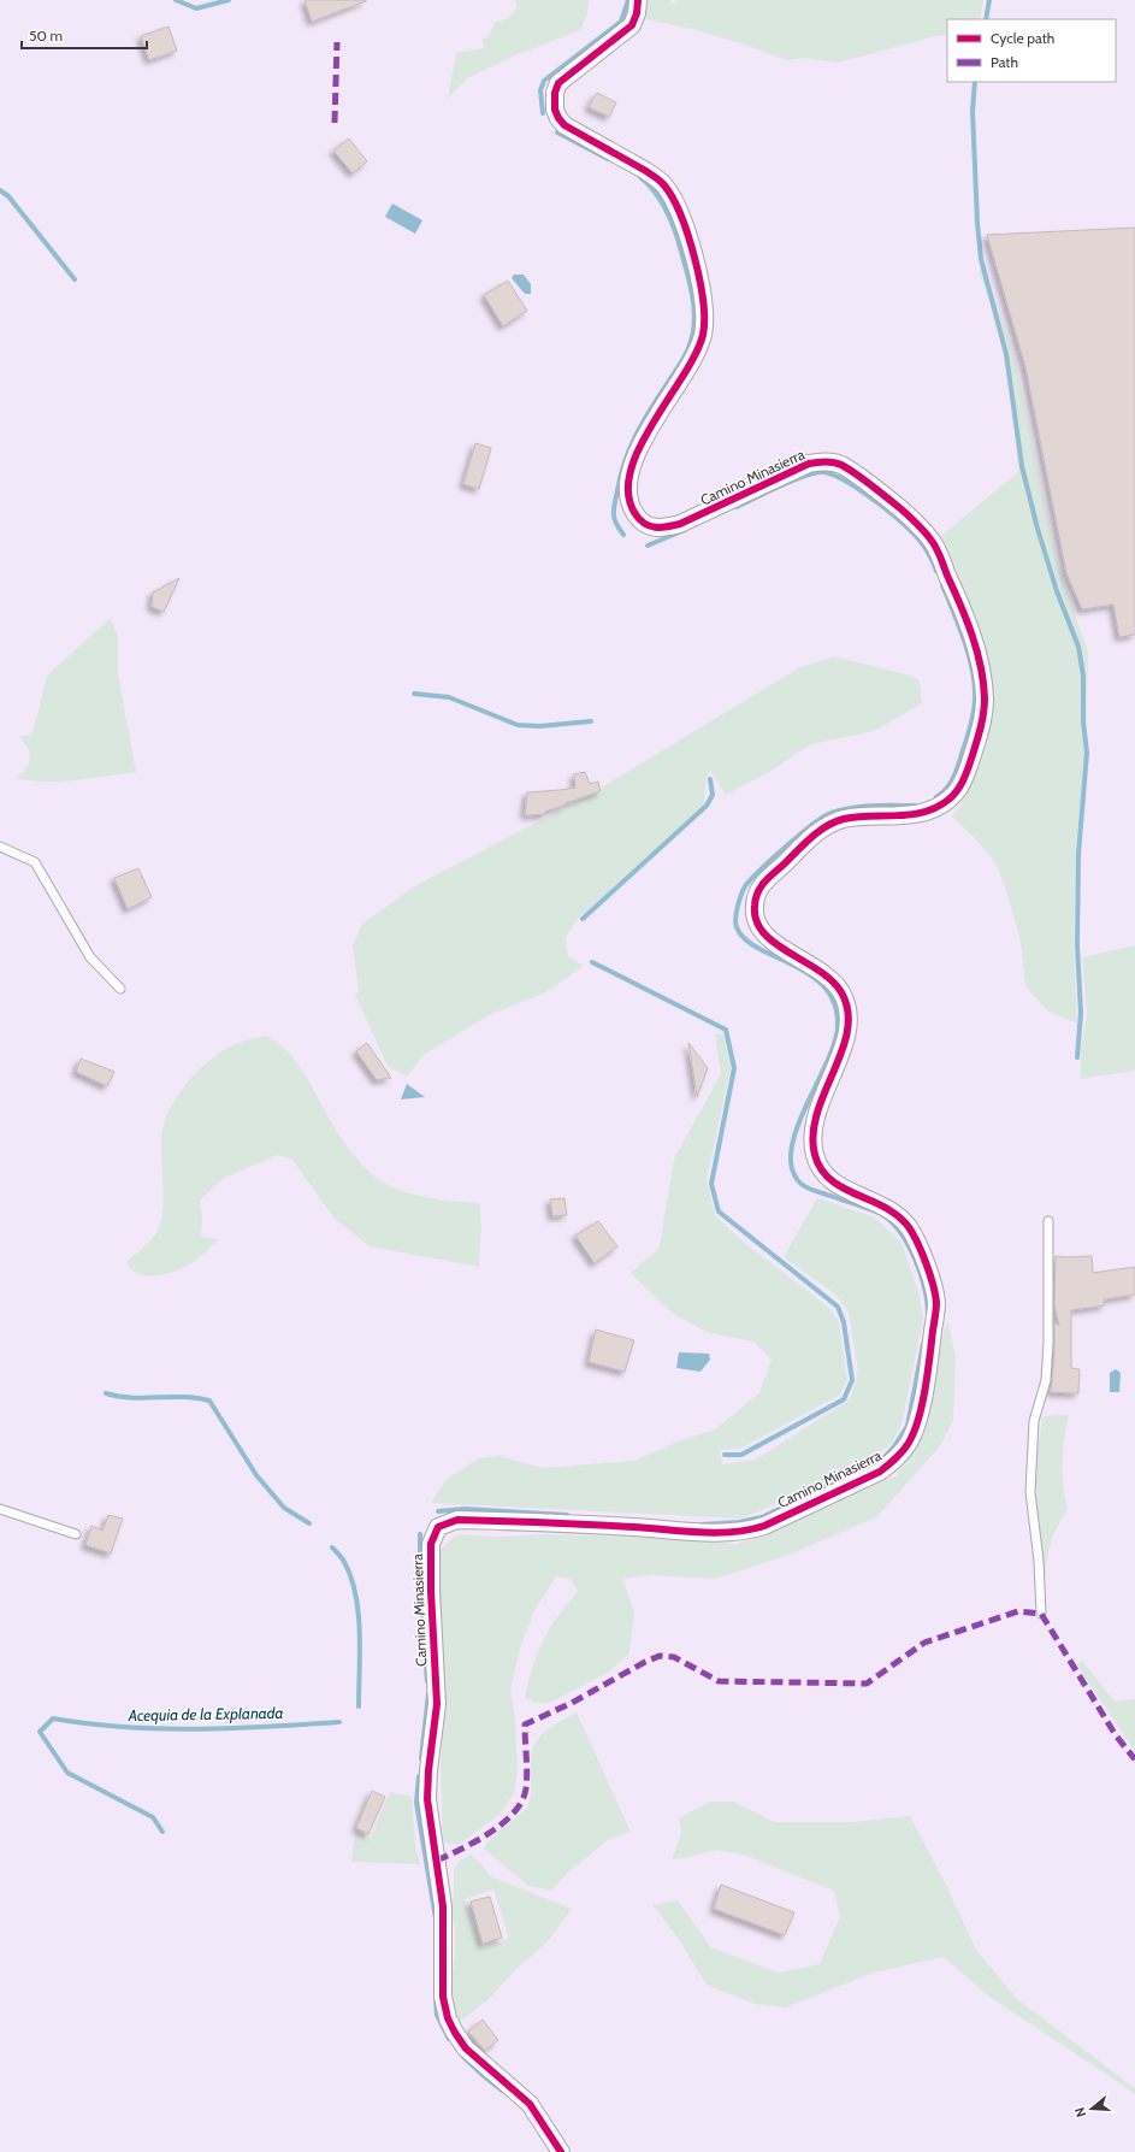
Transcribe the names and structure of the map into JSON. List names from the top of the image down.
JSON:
{
  "streets": {
    "street": ["Camino Minasierra"]
  },
  "water": ["Acequia de la Explanada"],
  "legend": ["Cycle path", "Path"],
  "scale_bar": "50 m",
  "north": "left"
}
